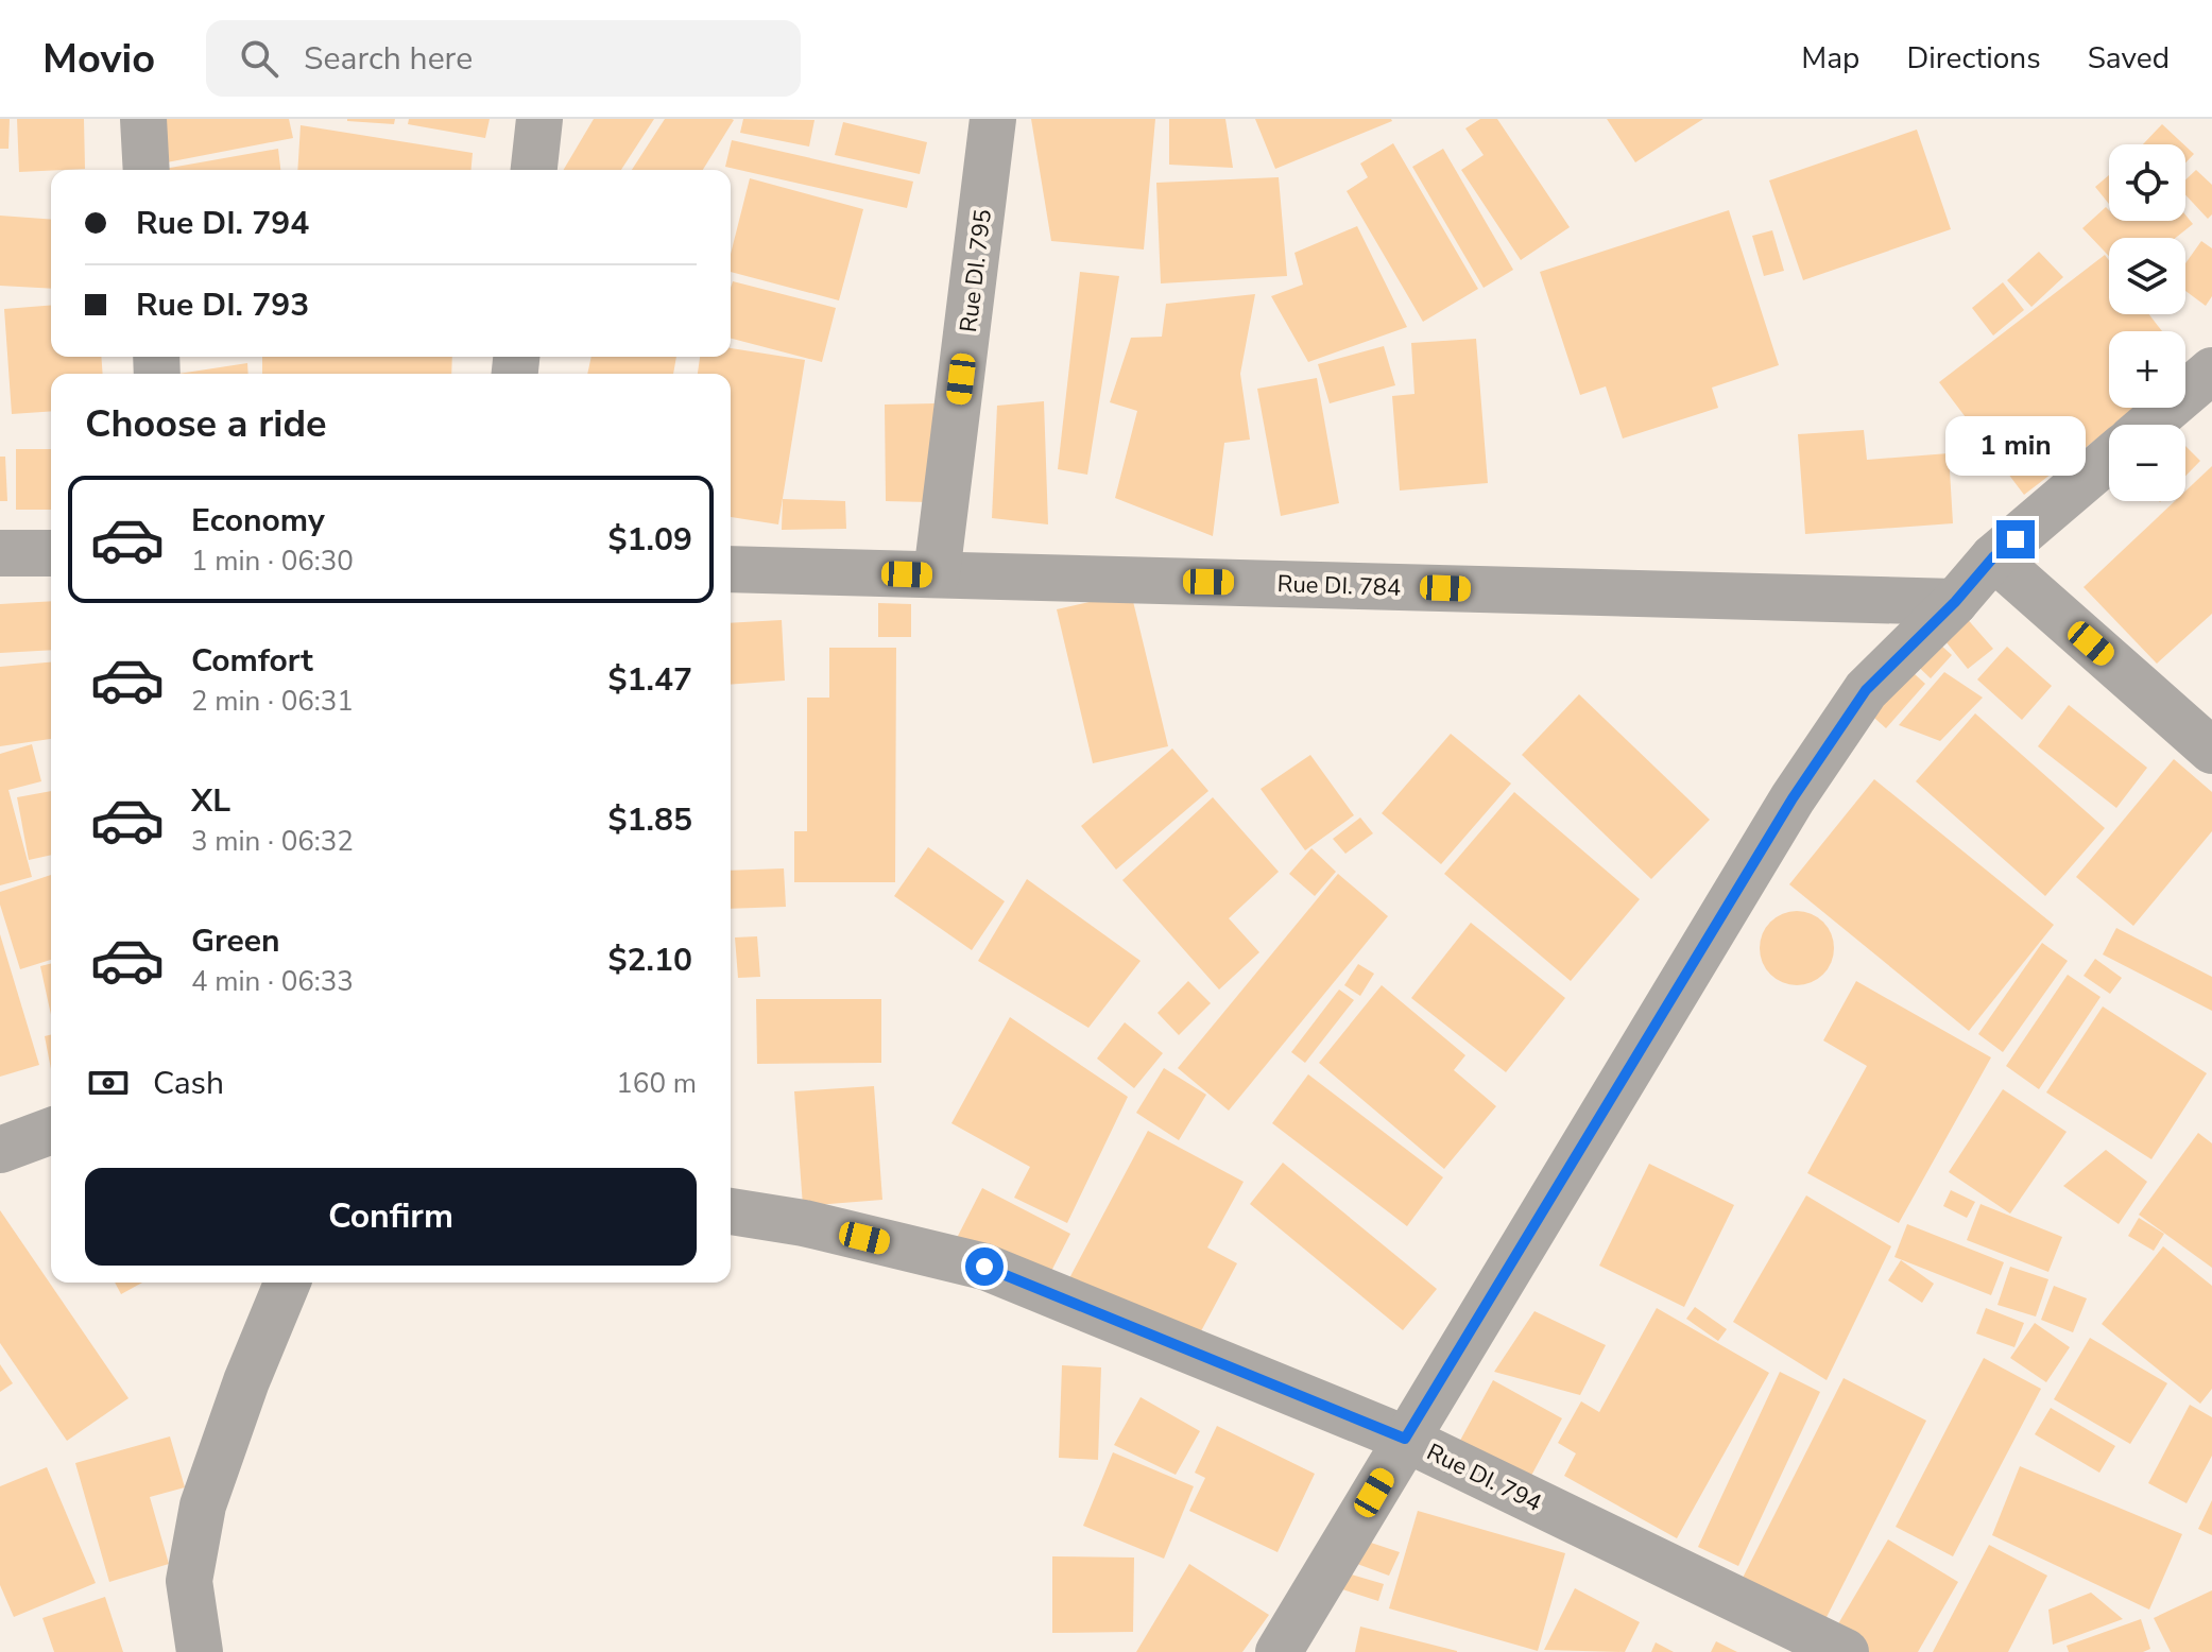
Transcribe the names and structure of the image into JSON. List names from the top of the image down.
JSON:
{
  "streets": {
    "street": ["Rue DI. 795", "Rue DI. 784", "Rue DI. 794"]
  },
  "crossings": [
    ["Rue DI. 795", "Rue DI. 784"]
  ],
  "page": {
    "header": "Movio",
    "search": "Search here",
    "nav": ["Map", "Directions", "Saved"],
    "map_buttons": ["+", "−"],
    "banner": ["Rue DI. 794", "Rue DI. 793"],
    "heading": "Choose a ride",
    "bubble": "1 min",
    "list": [
      {
        "name": "Economy",
        "note": "1 min · 06:30",
        "value": "$1.09"
      },
      {
        "name": "Comfort",
        "note": "2 min · 06:31",
        "value": "$1.47"
      },
      {
        "name": "XL",
        "note": "3 min · 06:32",
        "value": "$1.85"
      },
      {
        "name": "Green",
        "note": "4 min · 06:33",
        "value": "$2.10"
      }
    ],
    "pay": ["Cash", "160 m"],
    "buttons": "Confirm"
  }
}
